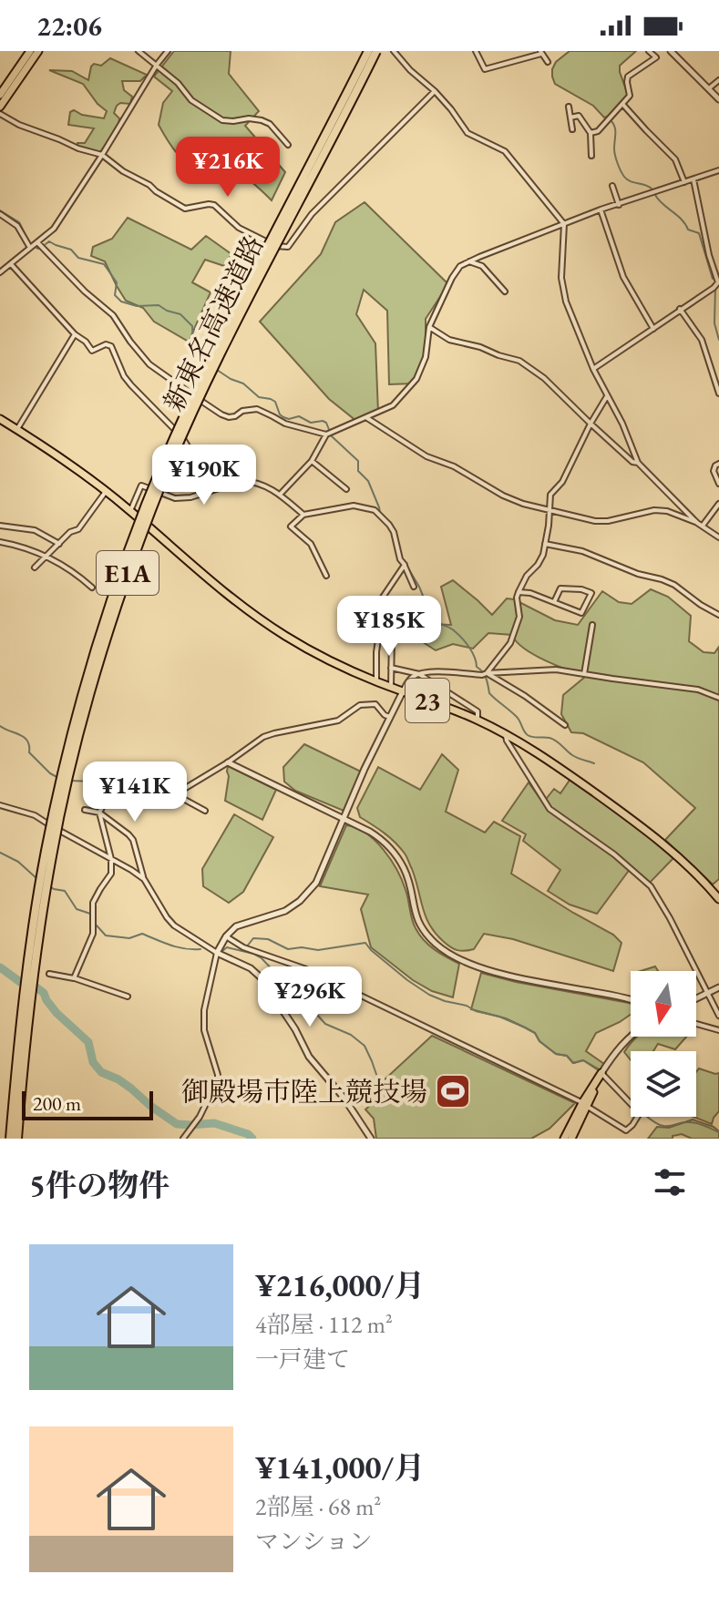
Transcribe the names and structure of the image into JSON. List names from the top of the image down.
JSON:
{
  "streets": {
    "highway": ["新東名高速道路", "E1A"],
    "main road": ["23"]
  },
  "places": {
    "sports": ["御殿場市陸上競技場"]
  },
  "scale_bar": "200 m",
  "north": "bottom",
  "page": {
    "status": "22:06",
    "price": [
      "¥216K",
      "¥190K",
      "¥185K",
      "¥141K",
      "¥296K"
    ],
    "scale": "200 m",
    "heading": "5件の物件",
    "list": [
      {
        "name": "¥216,000/月",
        "note": "4部屋 · 112 m² · 一戸建て"
      },
      {
        "name": "¥141,000/月",
        "note": "2部屋 · 68 m² · マンション"
      }
    ]
  }
}
